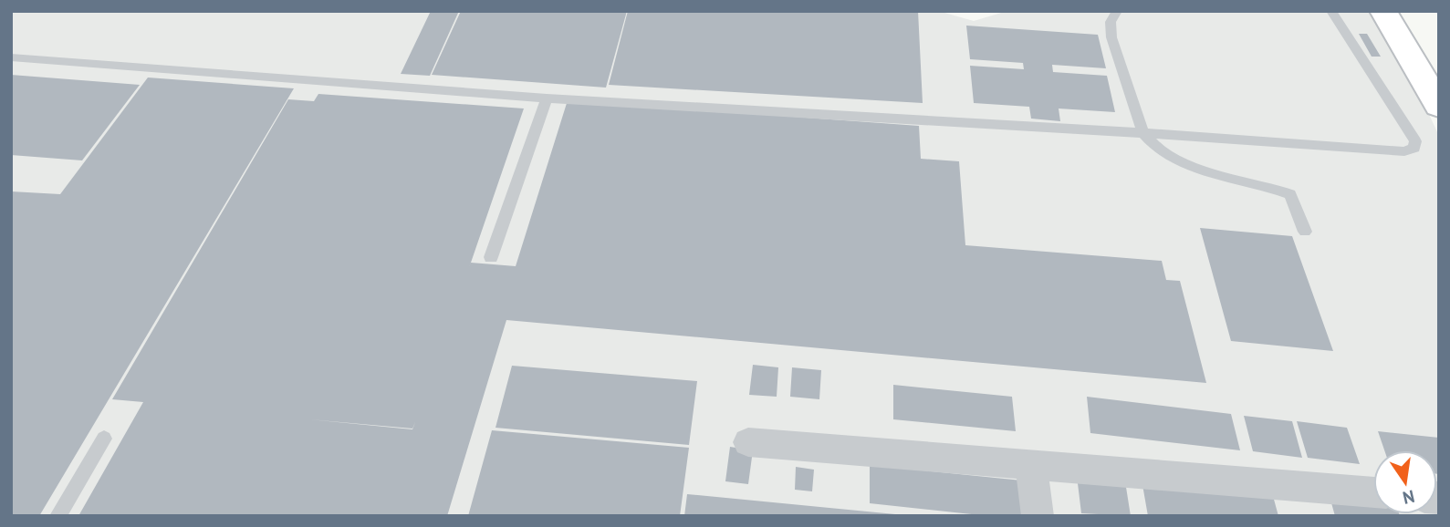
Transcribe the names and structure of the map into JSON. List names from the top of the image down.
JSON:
{
  "north": "bottom"
}
